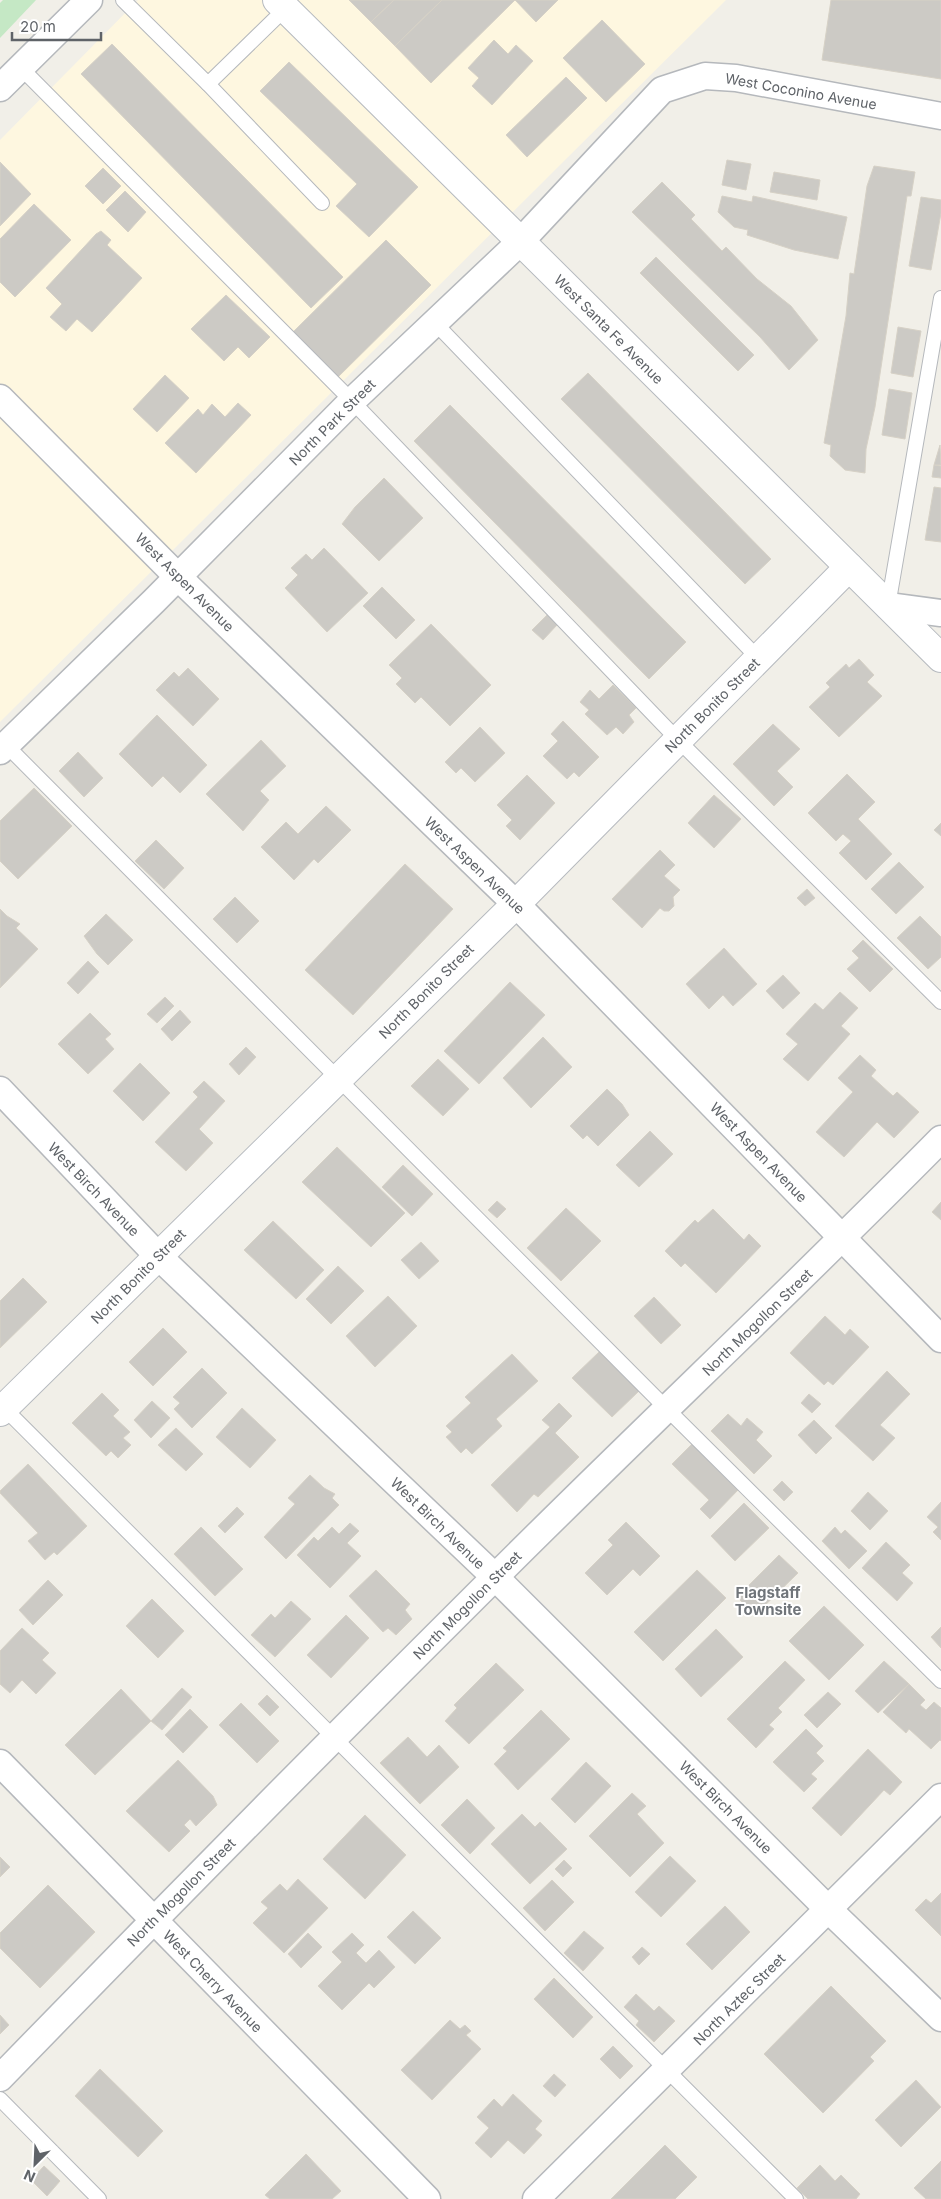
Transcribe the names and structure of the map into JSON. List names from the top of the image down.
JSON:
{
  "streets": {
    "street": [
      "West Coconino Avenue",
      "West Santa Fe Avenue",
      "North Park Street",
      "West Aspen Avenue",
      "North Bonito Street",
      "West Birch Avenue",
      "North Mogollon Street",
      "West Cherry Avenue",
      "North Aztec Street"
    ]
  },
  "crossings": [
    ["West Coconino Avenue", "North Park Street"],
    ["West Santa Fe Avenue", "North Park Street"],
    ["West Santa Fe Avenue", "North Bonito Street"],
    ["North Park Street", "West Aspen Avenue"],
    ["West Aspen Avenue", "North Bonito Street"],
    ["West Aspen Avenue", "North Mogollon Street"],
    ["North Bonito Street", "West Birch Avenue"],
    ["West Birch Avenue", "North Mogollon Street"],
    ["West Birch Avenue", "North Aztec Street"],
    ["North Mogollon Street", "West Cherry Avenue"]
  ],
  "districts": ["Flagstaff Townsite"],
  "scale_bar": "20 m",
  "north": "bottom left"
}
